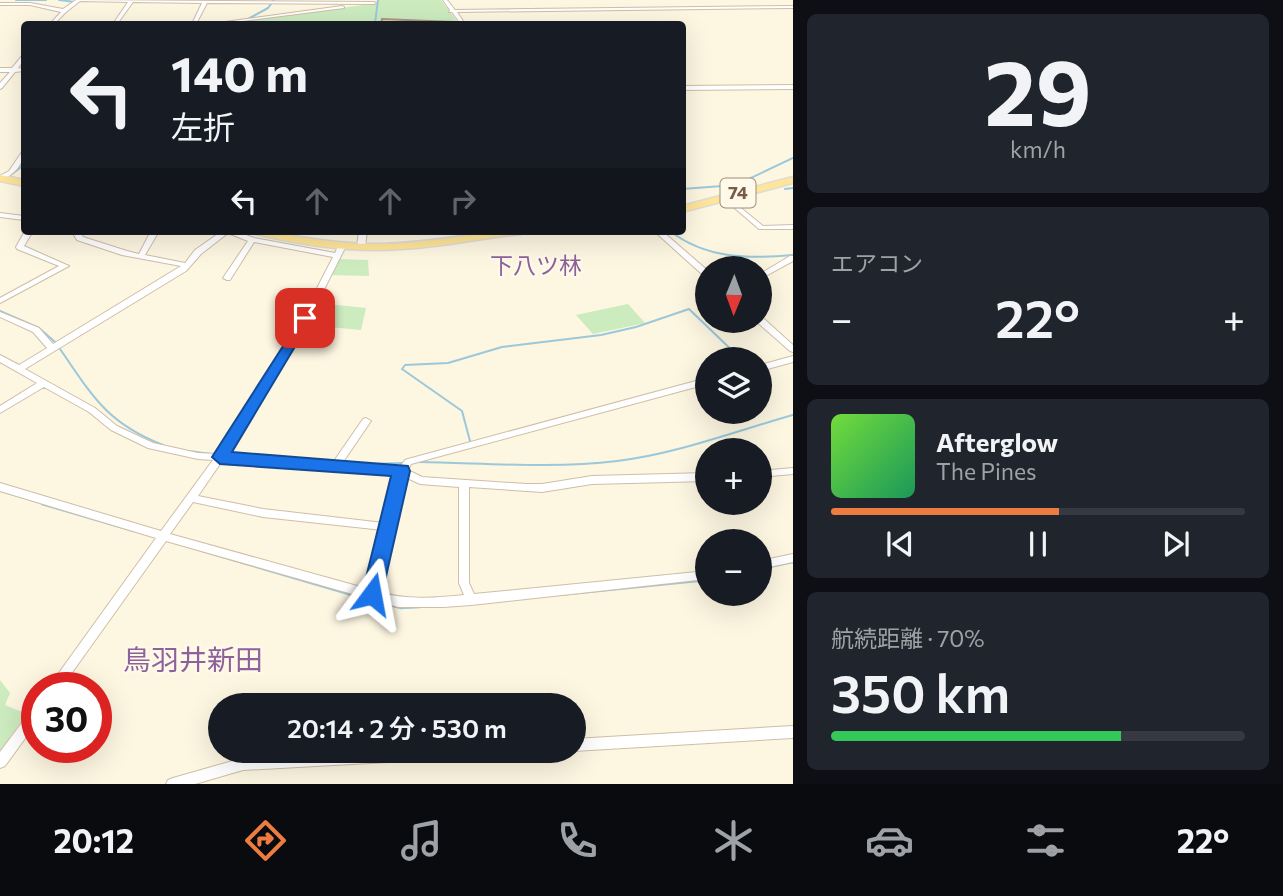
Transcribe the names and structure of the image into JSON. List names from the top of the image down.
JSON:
{
  "streets": {
    "main road": ["74"]
  },
  "districts": ["下八ツ林", "鳥羽井新田"],
  "north": "bottom",
  "page": {
    "tile": [
      ["29", "km/h"],
      "エアコン",
      ["航続距離 · 70%", "350 km"]
    ],
    "turn": ["140 m", "左折"],
    "map_buttons": ["+", "−"],
    "heat": ["−", "22°", "+"],
    "song": ["Afterglow", "The Pines"],
    "limit": "30",
    "trip": "20:14 · 2 分 · 530 m",
    "tabs": ["20:12", "22°"]
  }
}
